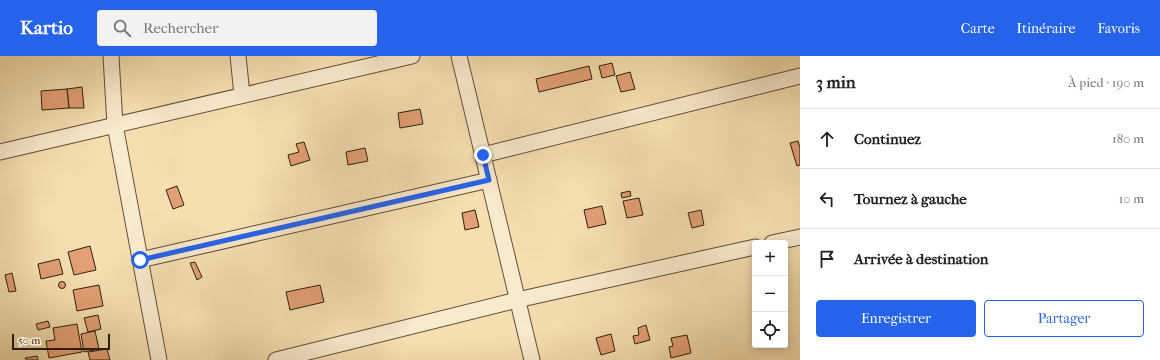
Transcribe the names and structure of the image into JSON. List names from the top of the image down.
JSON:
{
  "scale_bar": "50 m",
  "page": {
    "header": "Kartio",
    "search": "Rechercher",
    "nav": ["Carte", "Itinéraire", "Favoris"],
    "heading": ["3 min", "À pied · 190 m"],
    "list": [
      ["Continuez", "180 m"],
      ["Tournez à gauche", "10 m"],
      "Arrivée à destination"
    ],
    "map_buttons": ["+", "−"],
    "buttons": ["Enregistrer", "Partager"],
    "scale": "50 m"
  }
}
